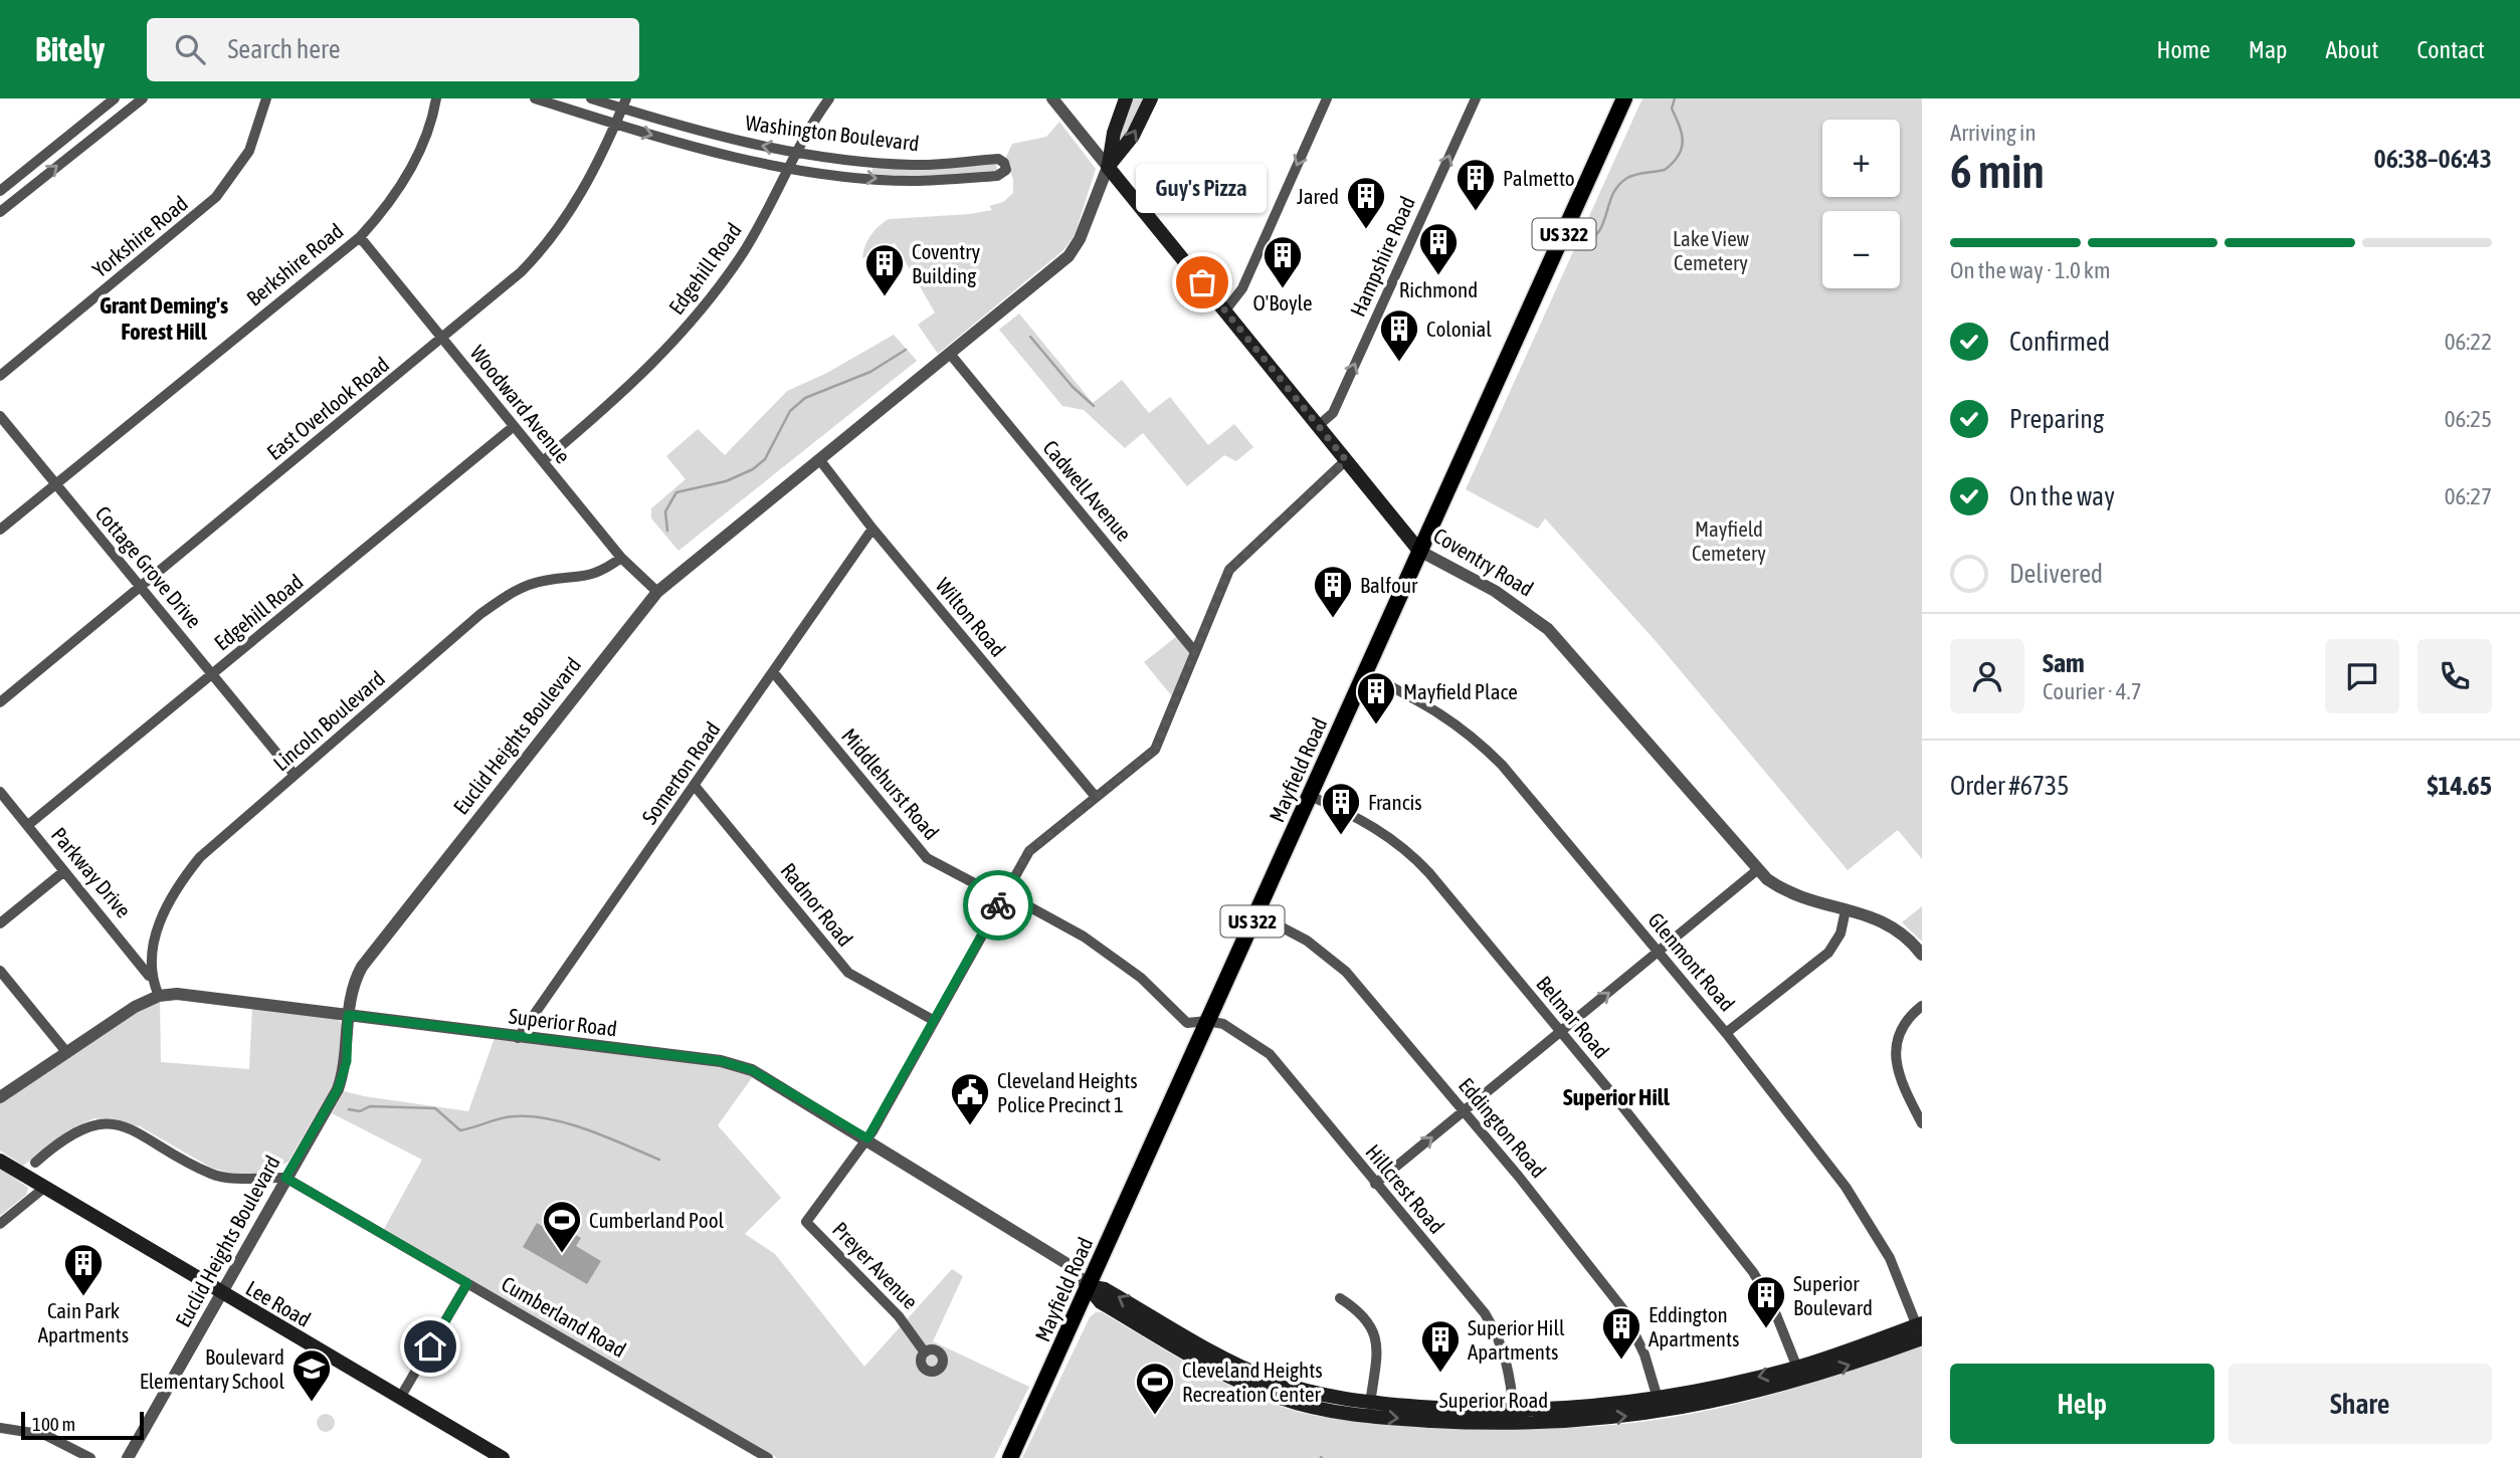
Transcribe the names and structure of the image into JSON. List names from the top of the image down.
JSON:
{
  "streets": {
    "main road": [
      "US 322",
      "Coventry Road",
      "Euclid Heights Boulevard",
      "Mayfield Road",
      "Superior Road",
      "Lee Road"
    ],
    "street": [
      "Washington Boulevard",
      "Yorkshire Road",
      "Hampshire Road",
      "Berkshire Road",
      "Edgehill Road",
      "Woodward Avenue",
      "East Overlook Road",
      "Cadwell Avenue",
      "Cottage Grove Drive",
      "Wilton Road",
      "Lincoln Boulevard",
      "Somerton Road",
      "Middlehurst Road",
      "Parkway Drive",
      "Radnor Road",
      "Glenmont Road",
      "Belmar Road",
      "Eddington Road",
      "Hillcrest Road",
      "Preyer Avenue",
      "Cumberland Road"
    ]
  },
  "crossings": [
    ["Washington Boulevard", "Edgehill Road"],
    ["Washington Boulevard", "East Overlook Road"],
    ["Hampshire Road", "Coventry Road"],
    ["Berkshire Road", "Woodward Avenue"],
    ["Berkshire Road", "Cottage Grove Drive"],
    ["Edgehill Road", "Woodward Avenue"],
    ["Edgehill Road", "Cottage Grove Drive"],
    ["Edgehill Road", "Parkway Drive"],
    ["Woodward Avenue", "East Overlook Road"],
    ["Woodward Avenue", "Lincoln Boulevard"],
    ["Woodward Avenue", "Euclid Heights Boulevard"],
    ["East Overlook Road", "Cottage Grove Drive"],
    ["Cadwell Avenue", "Euclid Heights Boulevard"],
    ["Coventry Road", "Euclid Heights Boulevard"],
    ["Coventry Road", "Mayfield Road"],
    ["Cottage Grove Drive", "Lincoln Boulevard"],
    ["Wilton Road", "Euclid Heights Boulevard"],
    ["Wilton Road", "Somerton Road"],
    ["Lincoln Boulevard", "Parkway Drive"],
    ["Lincoln Boulevard", "Superior Road"],
    ["Euclid Heights Boulevard", "Superior Road"],
    ["Euclid Heights Boulevard", "Lee Road"],
    ["Euclid Heights Boulevard", "Cumberland Road"],
    ["Mayfield Road", "Middlehurst Road"],
    ["Mayfield Road", "Glenmont Road"],
    ["Mayfield Road", "Belmar Road"],
    ["Mayfield Road", "Superior Road"],
    ["Mayfield Road", "Eddington Road"],
    ["Mayfield Road", "Hillcrest Road"],
    ["Somerton Road", "Middlehurst Road"],
    ["Somerton Road", "Radnor Road"],
    ["Somerton Road", "Superior Road"],
    ["Middlehurst Road", "Hillcrest Road"],
    ["Glenmont Road", "Superior Road"],
    ["Belmar Road", "Superior Road"],
    ["Superior Road", "Eddington Road"],
    ["Superior Road", "Hillcrest Road"],
    ["Superior Road", "Preyer Avenue"]
  ],
  "one_way": ["Hampshire Road"],
  "districts": ["Grant Deming's Forest Hill", "Superior Hill"],
  "parks": ["Lake View Cemetery", "Mayfield Cemetery"],
  "places": {
    "building": [
      "Palmetto",
      "Jared",
      "Richmond",
      "O'Boyle",
      "Coventry Building",
      "Colonial",
      "Balfour",
      "Mayfield Place",
      "Francis",
      "Cain Park Apartments",
      "Superior Boulevard",
      "Eddington Apartments",
      "Superior Hill Apartments"
    ],
    "other": ["Guy's Pizza"],
    "public building": ["Cleveland Heights Police Precinct 1"],
    "sports": ["Cumberland Pool", "Cleveland Heights Recreation Center"],
    "school or university": ["Boulevard Elementary School"]
  },
  "scale_bar": "100 m",
  "page": {
    "header": "Bitely",
    "search": "Search here",
    "nav": [
      "Home",
      "Map",
      "About",
      "Contact"
    ],
    "heading": ["6 min", "Arriving in", "06:38–06:43"],
    "panel": [
      "Sam",
      "Courier · 4.7",
      "Order #6735",
      "$14.65"
    ],
    "map_buttons": ["+", "−"],
    "bubble": "Guy's Pizza",
    "bar": "On the way · 1.0 km",
    "list": [
      ["Confirmed", "06:22"],
      ["Preparing", "06:25"],
      ["On the way", "06:27"],
      "Delivered"
    ],
    "buttons": ["Help", "Share"],
    "scale": "100 m"
  }
}
